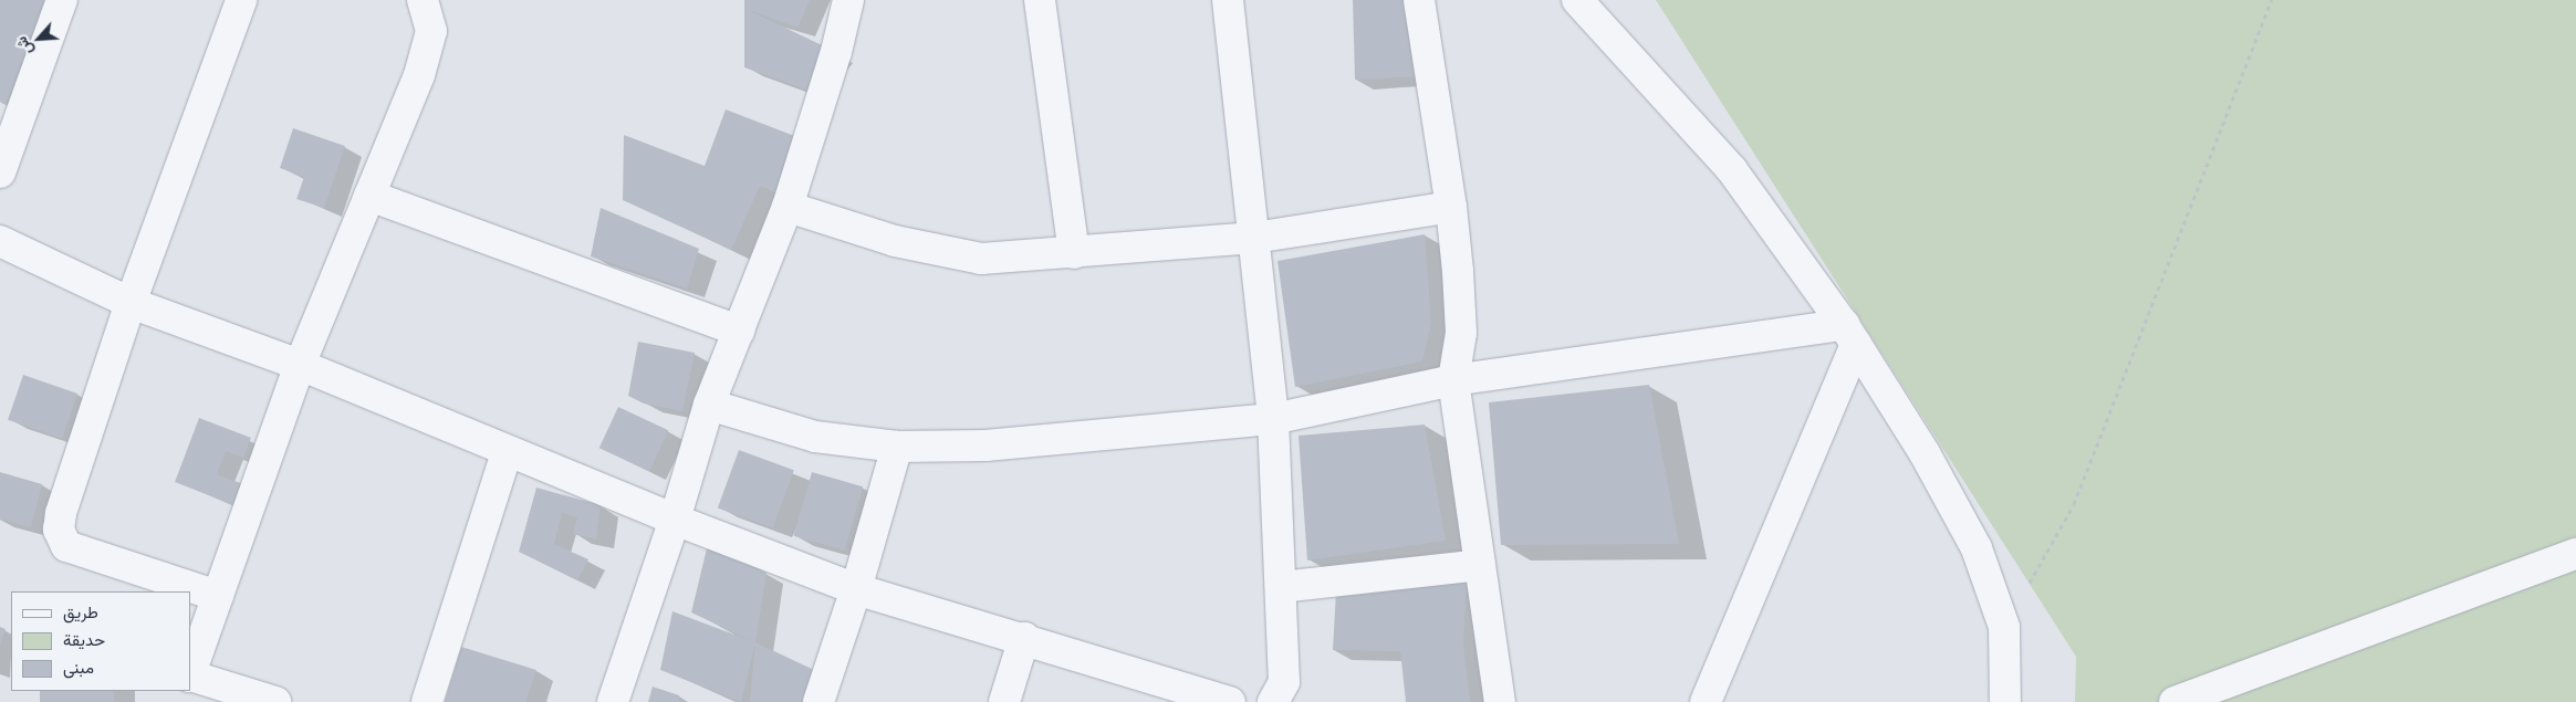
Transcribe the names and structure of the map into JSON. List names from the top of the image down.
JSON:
{
  "legend": ["طريق", "حديقة", "مبنى"],
  "north": "bottom left"
}
